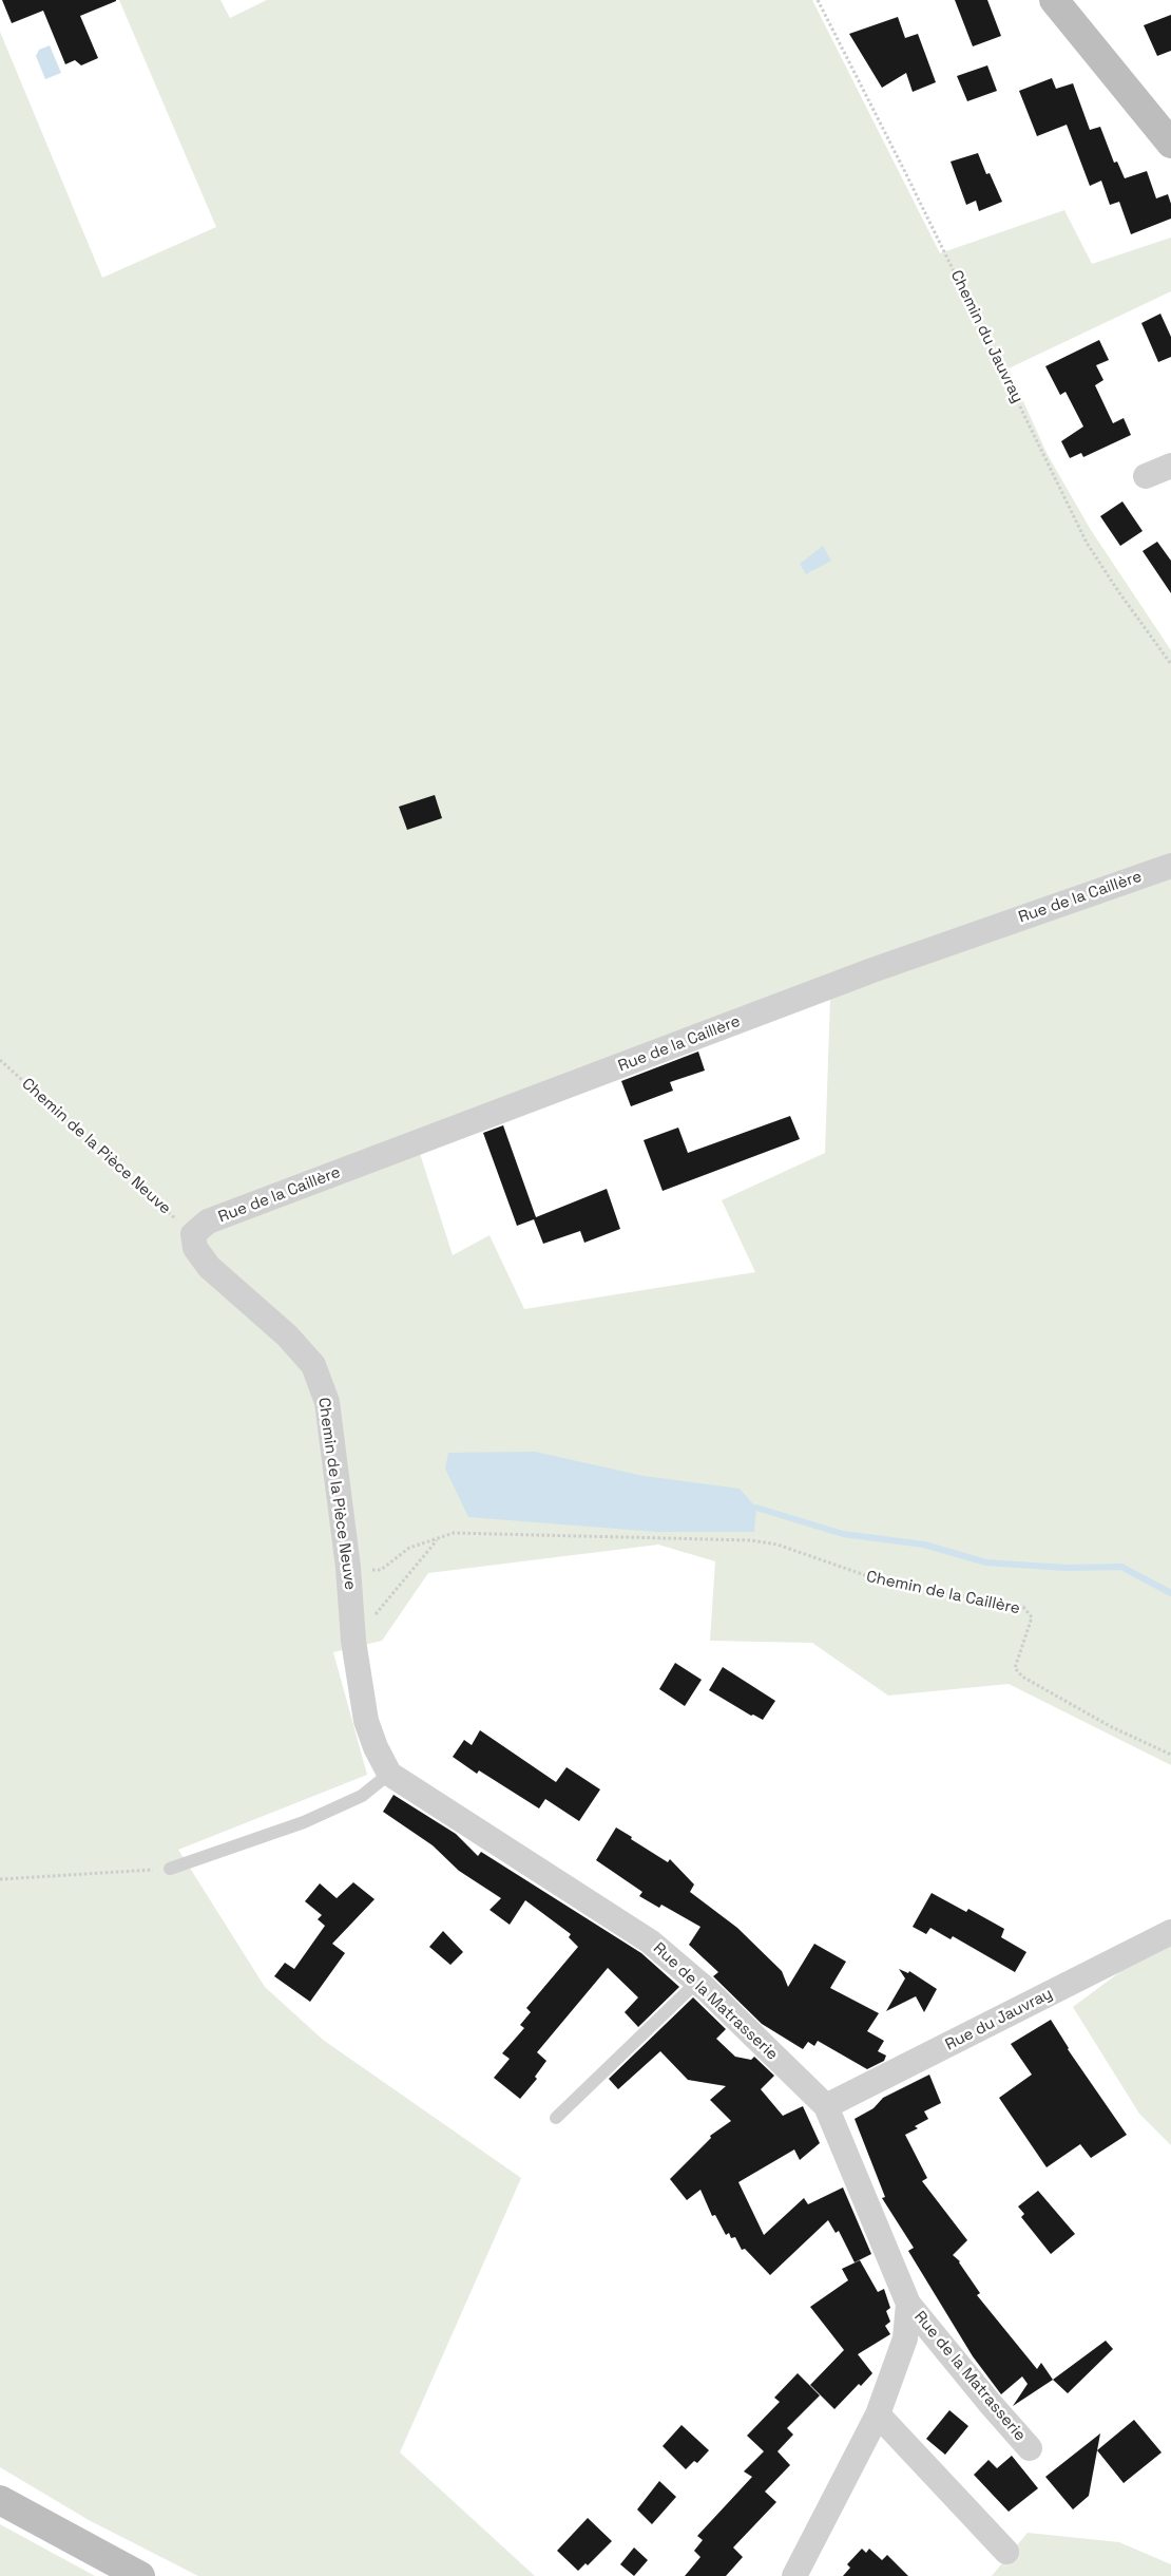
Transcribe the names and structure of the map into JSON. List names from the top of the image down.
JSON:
{
  "streets": {
    "street": [
      "Rue de la Caillère",
      "Chemin de la Pièce Neuve",
      "Rue de la Matrasserie",
      "Rue du Jauvray"
    ],
    "path": ["Chemin du Jauvray", "Chemin de la Caillère"]
  },
  "crossings": [
    ["Rue de la Caillère", "Chemin de la Pièce Neuve"],
    ["Chemin de la Pièce Neuve", "Rue de la Matrasserie"],
    ["Rue de la Matrasserie", "Rue du Jauvray"]
  ]
}
